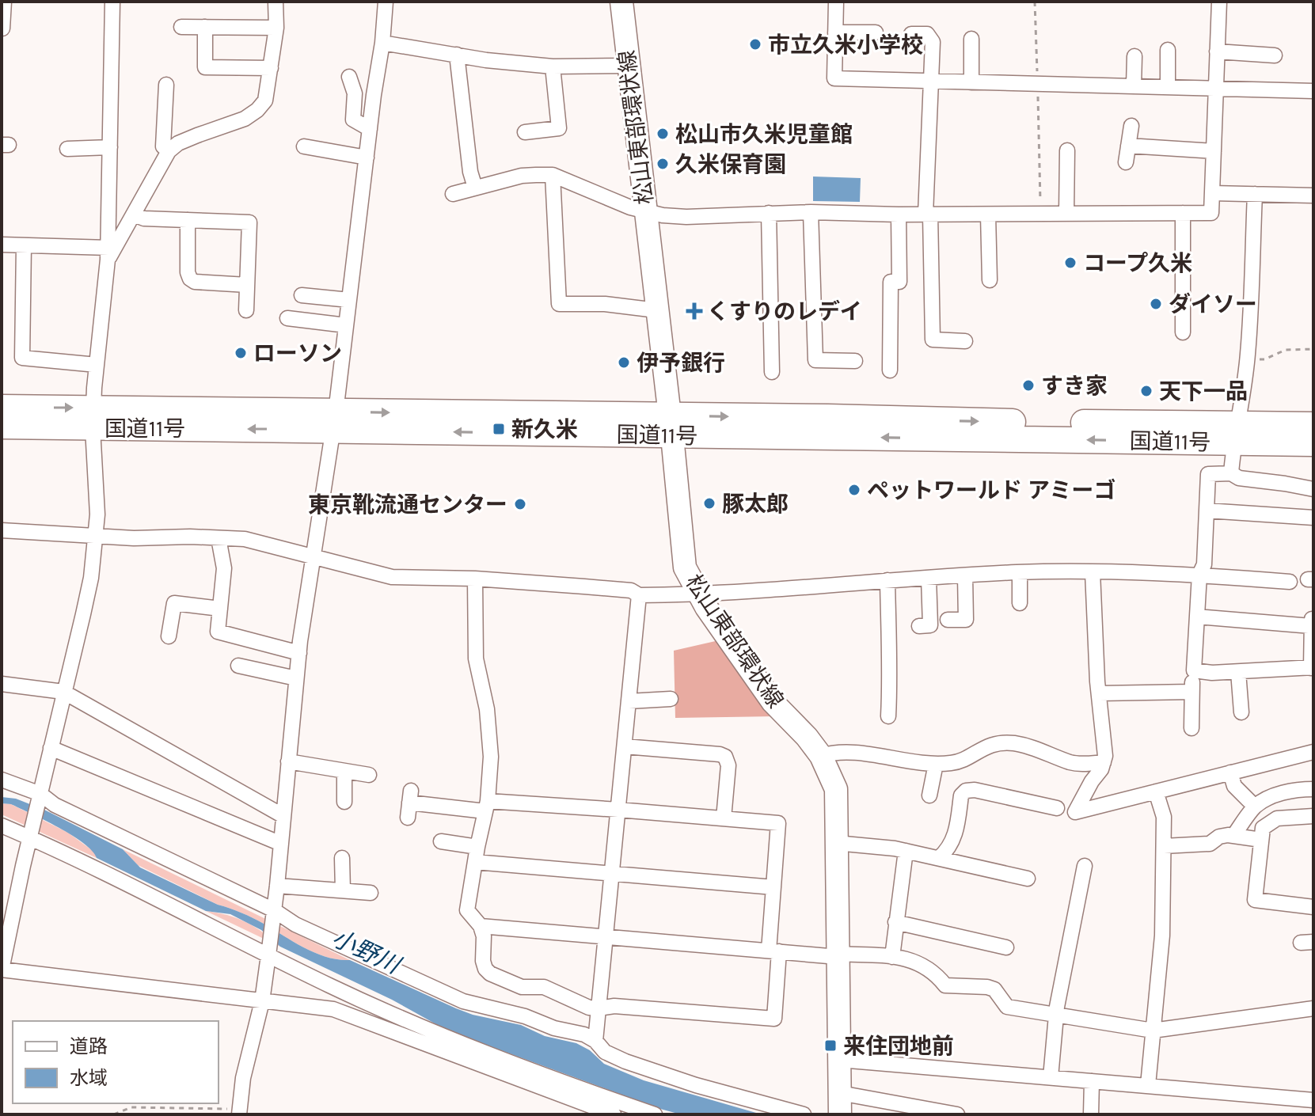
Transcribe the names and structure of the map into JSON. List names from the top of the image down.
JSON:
{
  "streets": {
    "highway": ["国道11号"],
    "main road": ["松山東部環状線"]
  },
  "crossings": [
    ["松山東部環状線", "国道11号"]
  ],
  "water": ["小野川"],
  "places": {
    "other": [
      "市立久米小学校",
      "松山市久米児童館",
      "久米保育園",
      "コープ久米",
      "ダイソー",
      "ローソン",
      "伊予銀行",
      "すき家",
      "天下一品",
      "ペットワールド アミーゴ",
      "豚太郎",
      "東京靴流通センター"
    ],
    "health": ["くすりのレデイ"],
    "transit": ["新久米", "来住団地前"]
  },
  "legend": ["道路", "水域"]
}
